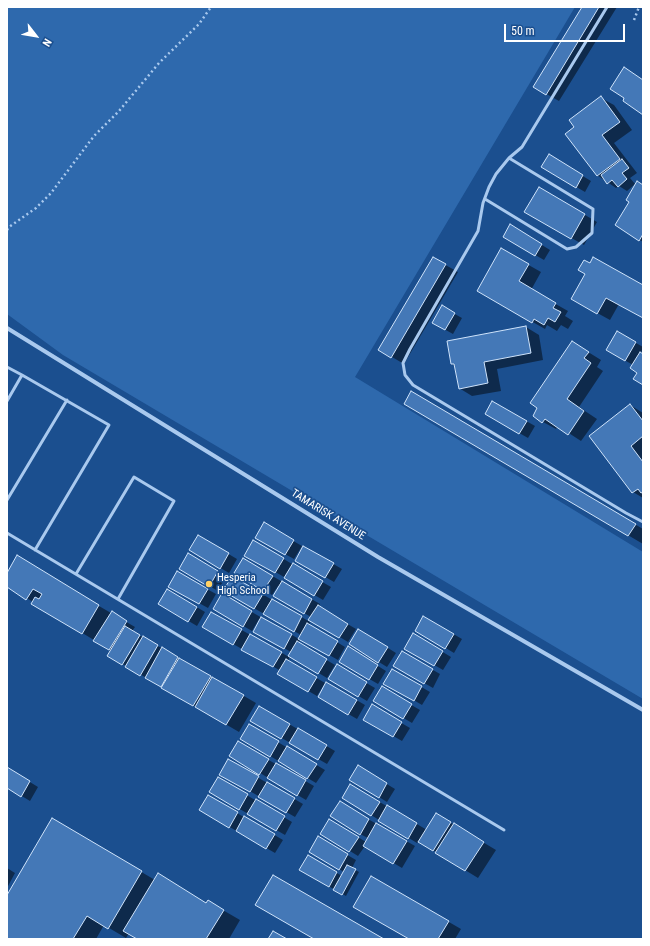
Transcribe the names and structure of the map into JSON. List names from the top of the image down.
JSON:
{
  "streets": {
    "street": ["TAMARISK AVENUE"]
  },
  "places": ["Hesperia High School"],
  "scale_bar": "50 m",
  "north": "bottom right"
}
